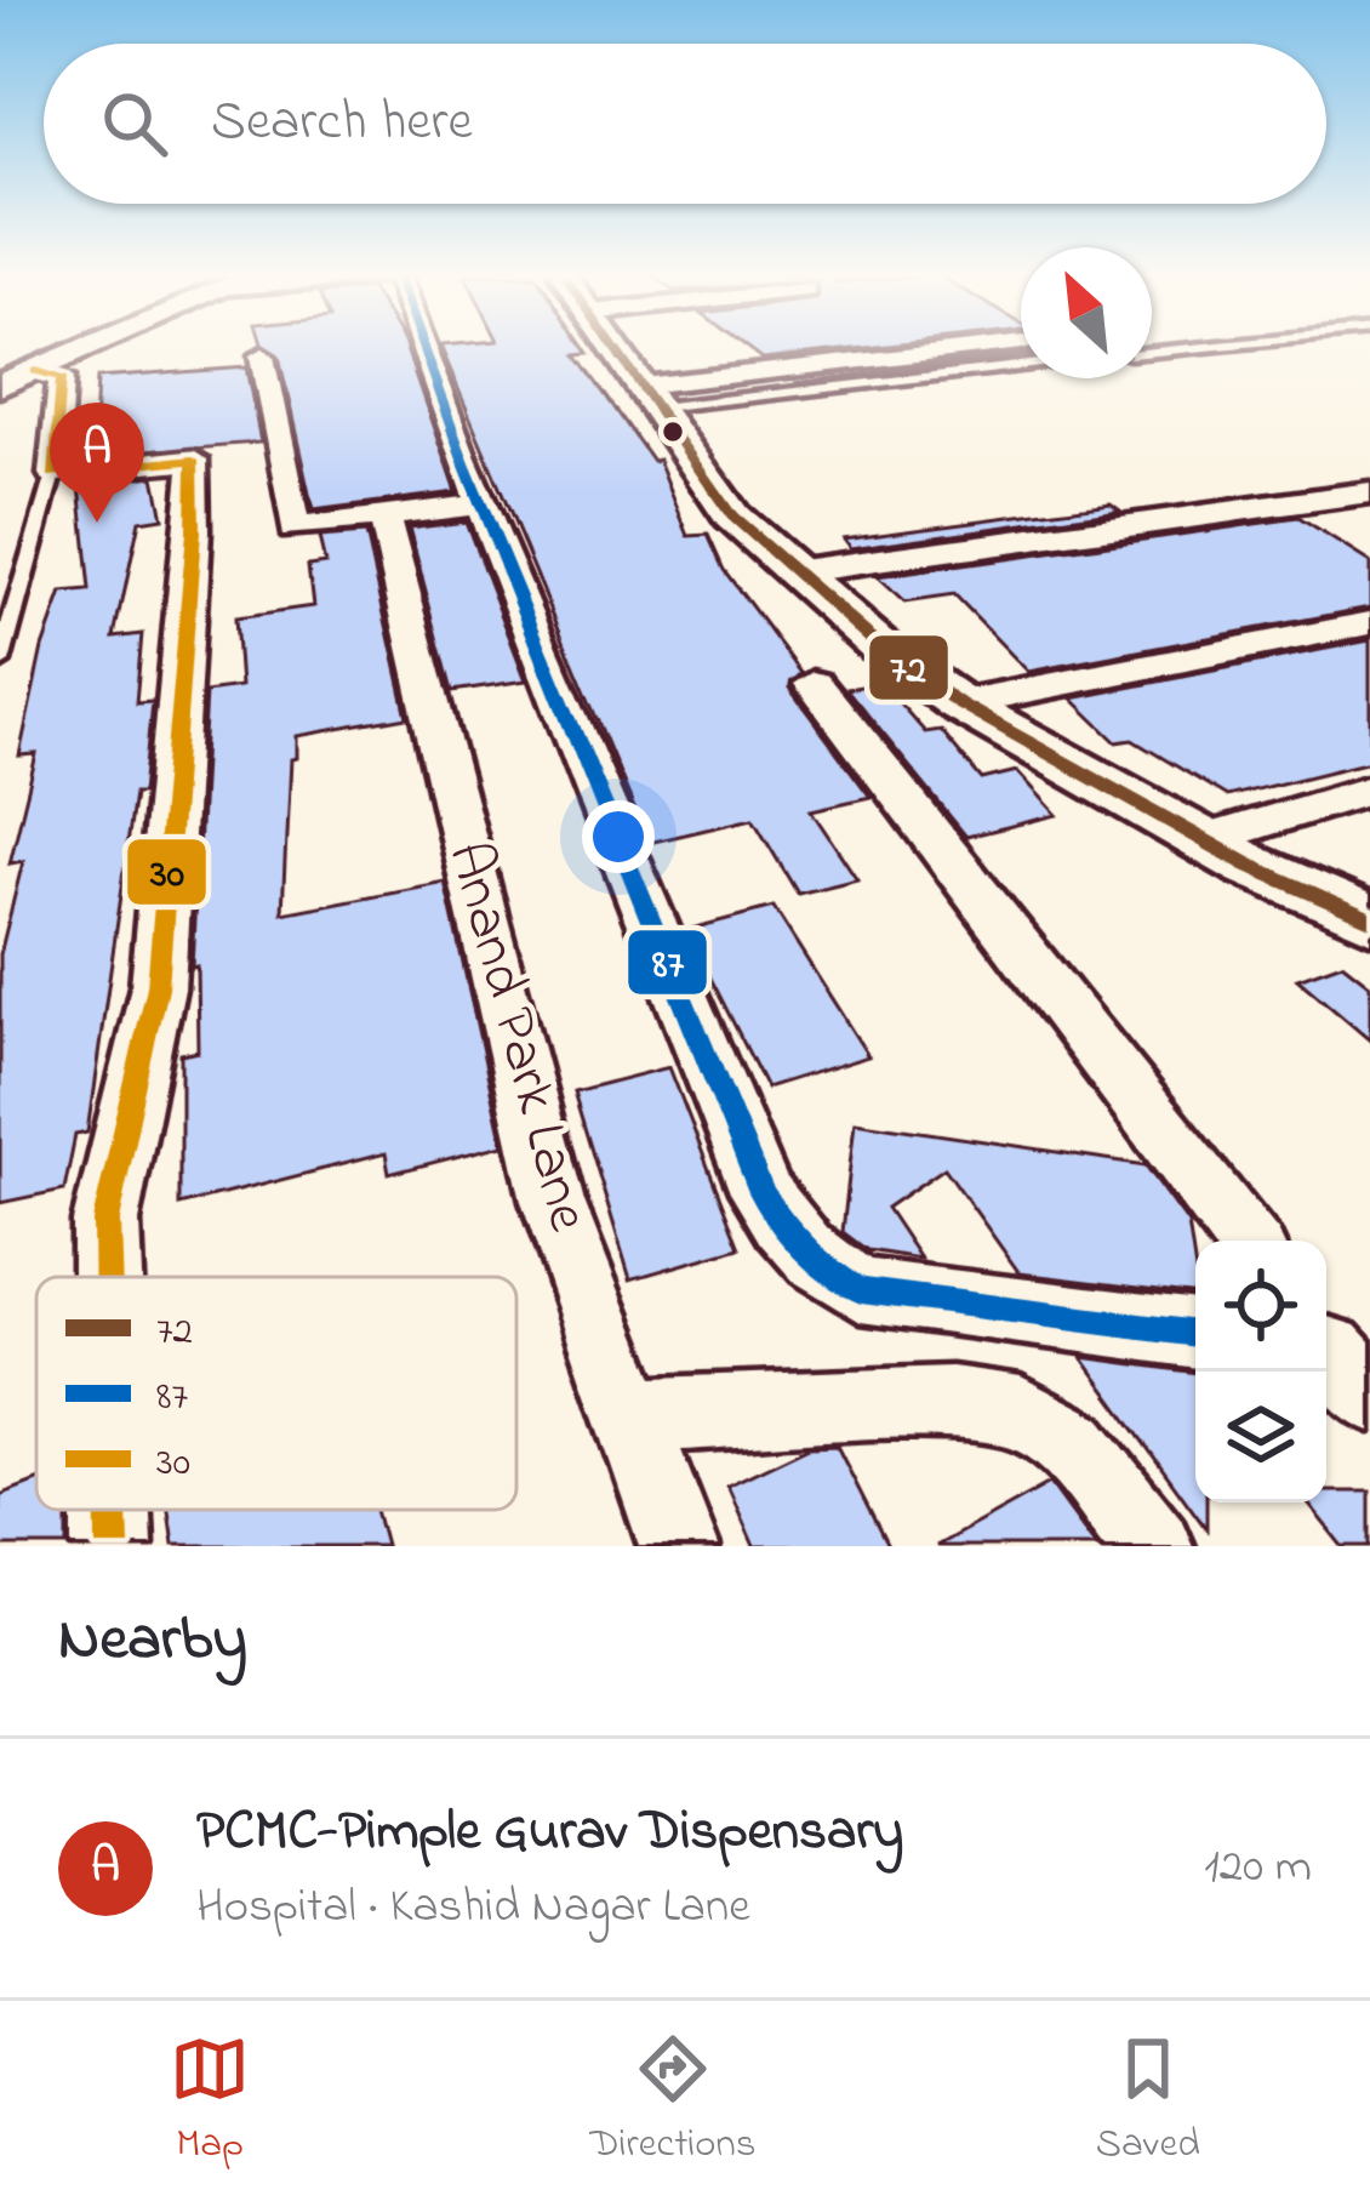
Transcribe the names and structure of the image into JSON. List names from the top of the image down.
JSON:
{
  "streets": {
    "street": ["Anand Park Lane"]
  },
  "lines": ["transit line 72", "transit line 87", "transit line 30"],
  "legend": ["72", "87", "30"],
  "north": "top left",
  "page": {
    "search": "Search here",
    "pins": "A",
    "heading": "Nearby",
    "list": [
      {
        "mark": "A",
        "name": "PCMC-Pimple Gurav Dispensary",
        "note": "Hospital · Kashid Nagar Lane",
        "value": "120 m"
      }
    ],
    "nav": ["Map", "Directions", "Saved"]
  }
}
